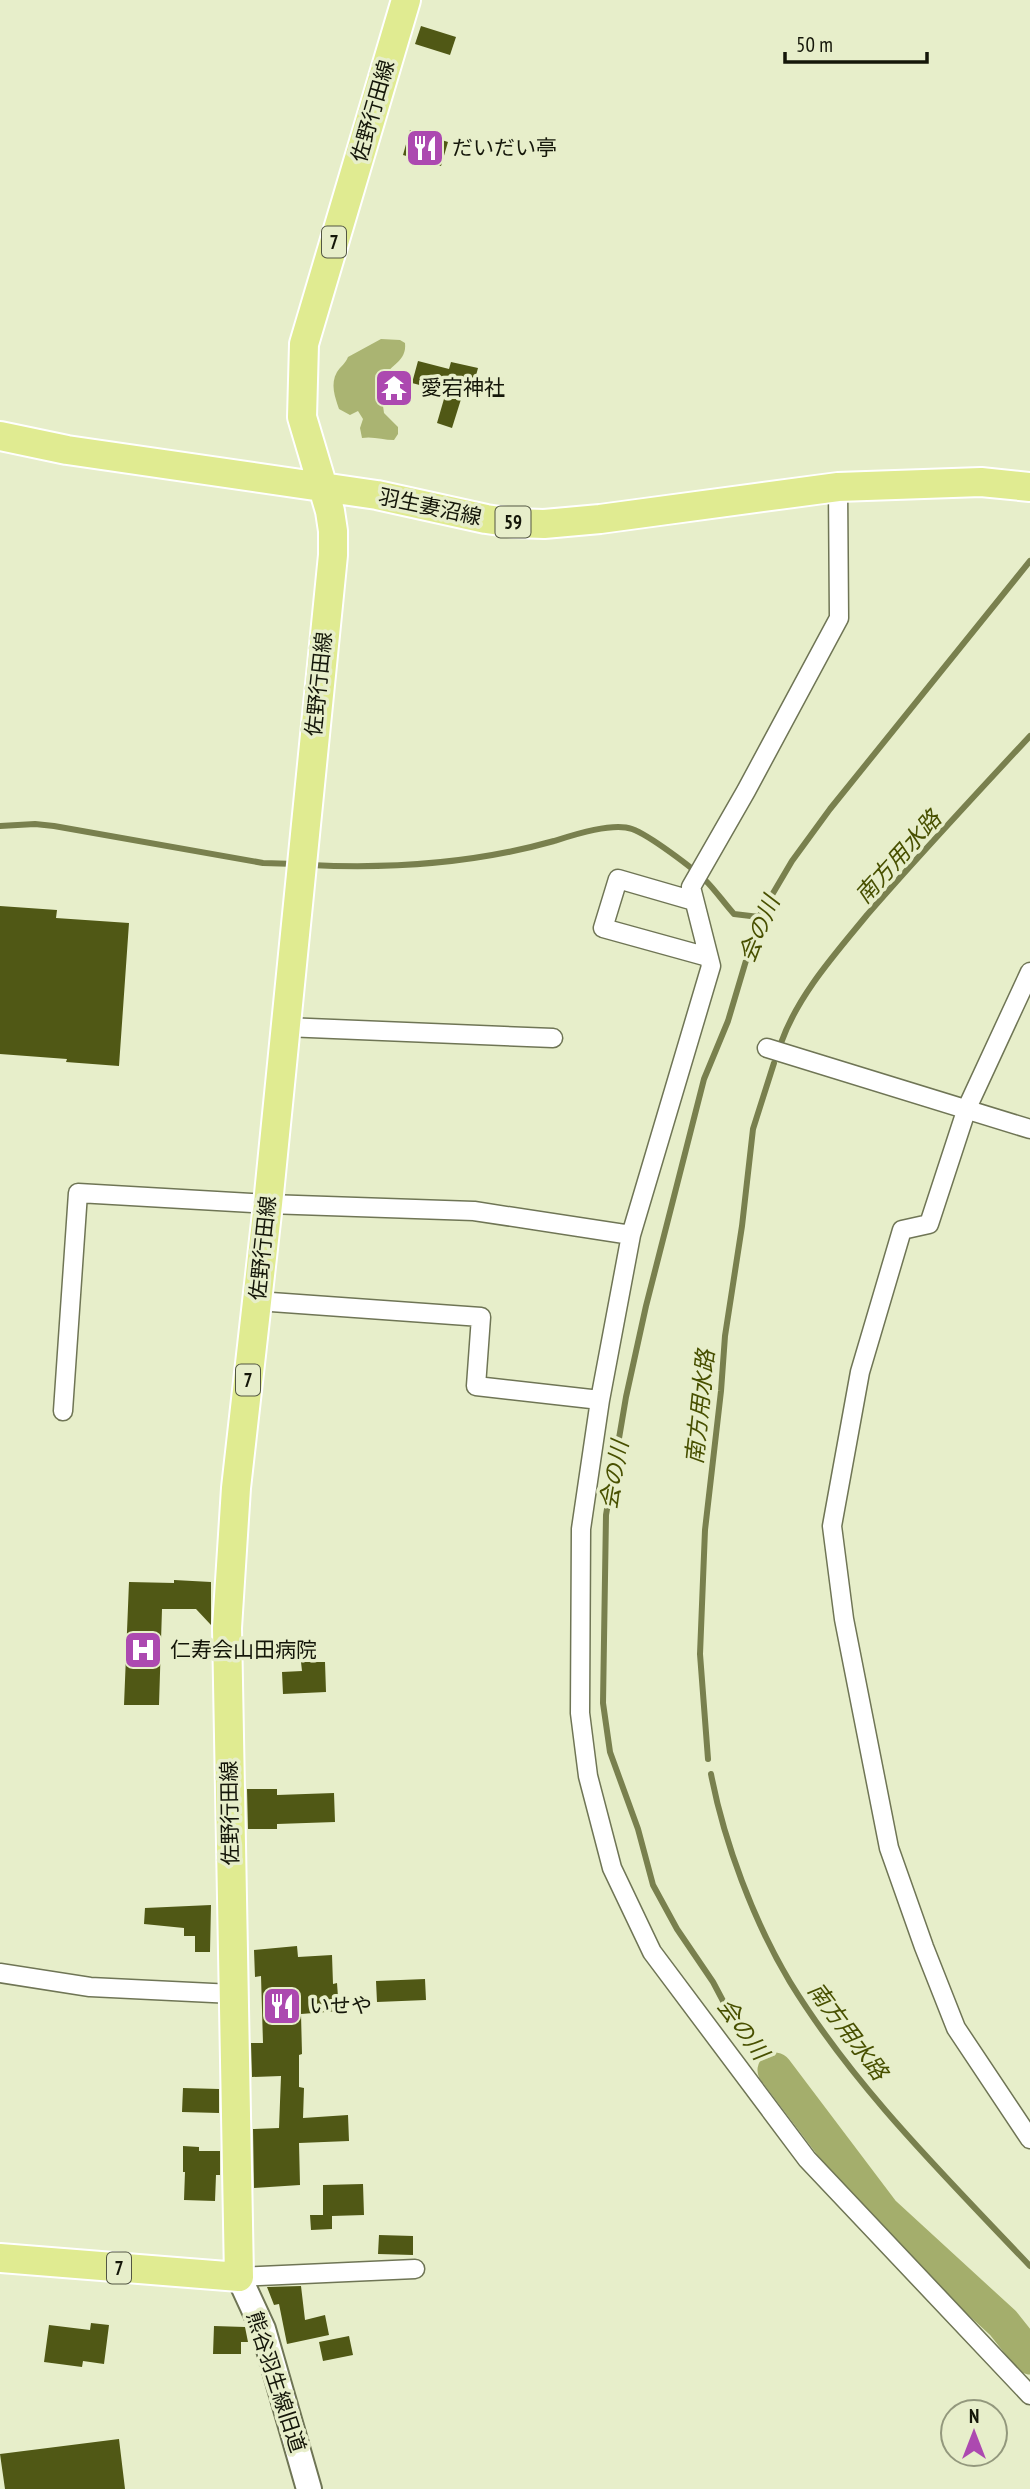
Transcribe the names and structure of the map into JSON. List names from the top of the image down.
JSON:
{
  "streets": {
    "main road": [
      "佐野行田線",
      "7",
      "羽生妻沼線",
      "59"
    ],
    "street": ["熊谷羽生線旧道"]
  },
  "crossings": [
    ["佐野行田線", "7"],
    ["佐野行田線", "羽生妻沼線"],
    ["佐野行田線", "熊谷羽生線旧道"],
    ["7", "熊谷羽生線旧道"]
  ],
  "water": ["南方用水路", "会の川"],
  "places": {
    "restaurant": ["だいだい亭", "いせや"],
    "temple": ["愛宕神社"],
    "hospital": ["仁寿会山田病院"]
  },
  "scale_bar": "50 m",
  "north": "top"
}
